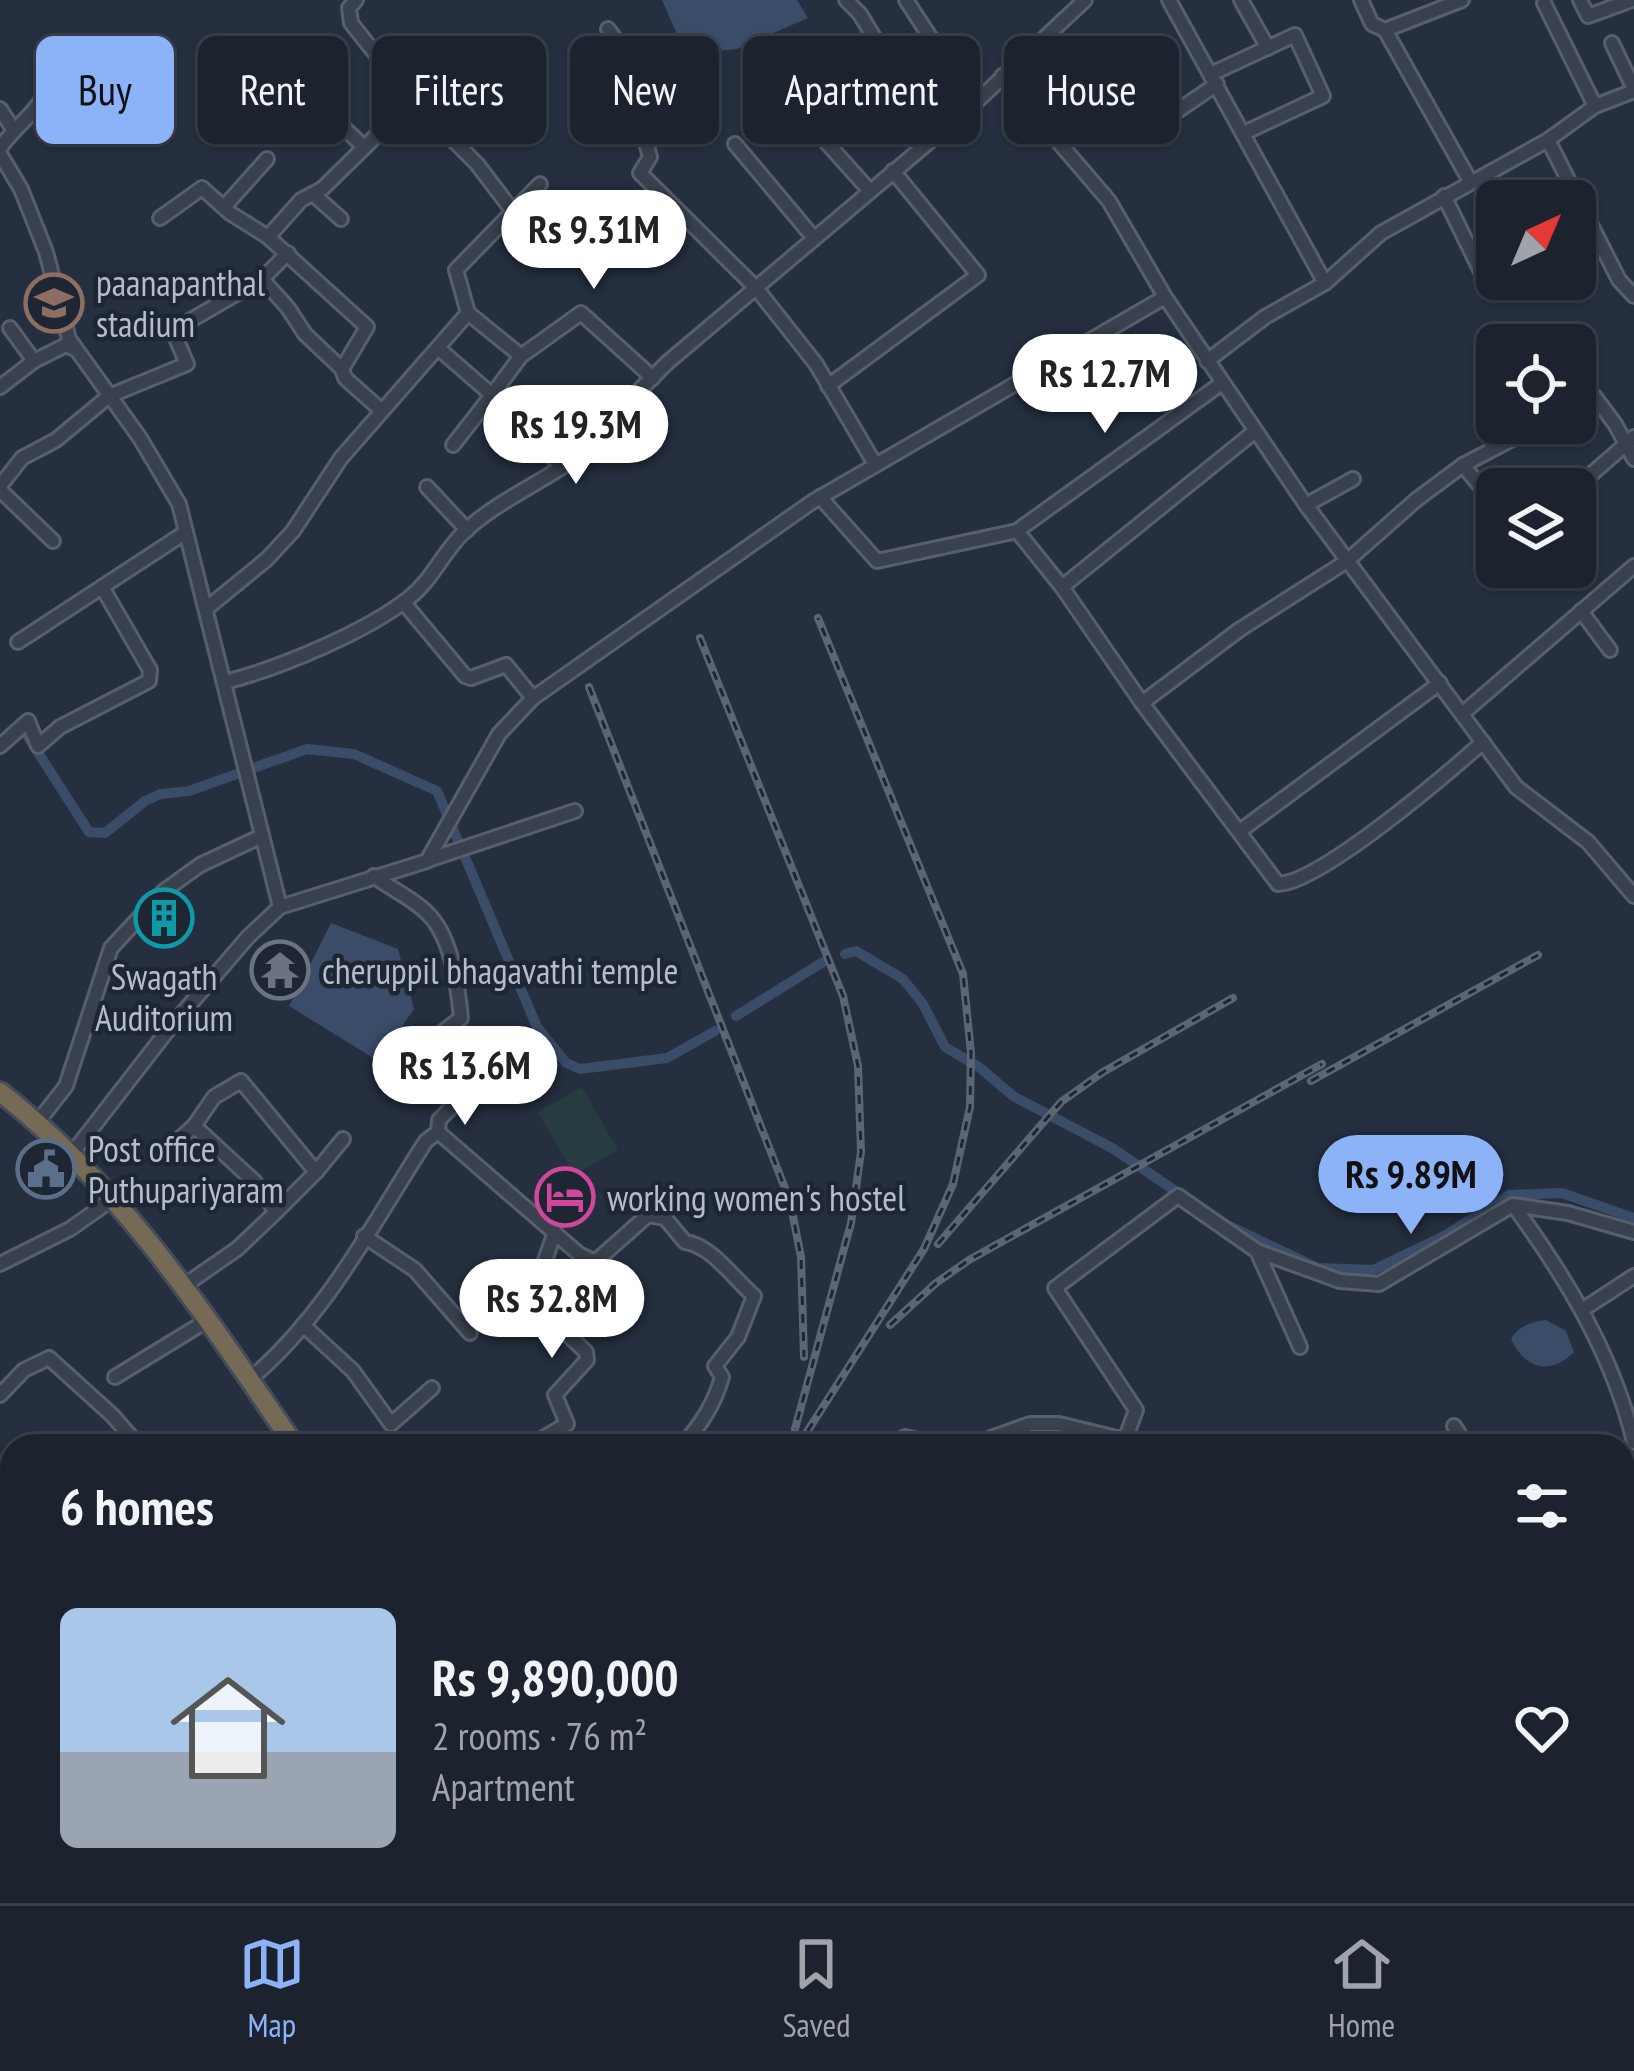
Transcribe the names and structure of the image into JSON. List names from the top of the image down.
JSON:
{
  "places": {
    "school or university": ["paanapanthal stadium"],
    "building": ["Swagath Auditorium"],
    "temple": ["cheruppil bhagavathi temple"],
    "public building": ["Post office Puthupariyaram"],
    "hotel": ["working women's hostel"]
  },
  "north": "top right",
  "page": {
    "chip": [
      "Buy",
      "Rent",
      "Filters",
      "New",
      "Apartment",
      "House"
    ],
    "price": [
      "Rs 9.31M",
      "Rs 12.7M",
      "Rs 19.3M",
      "Rs 13.6M",
      "Rs 9.89M",
      "Rs 32.8M"
    ],
    "heading": "6 homes",
    "list": [
      {
        "name": "Rs 9,890,000",
        "note": "2 rooms · 76 m² · Apartment"
      }
    ],
    "tabs": ["Map", "Saved", "Home"]
  }
}
